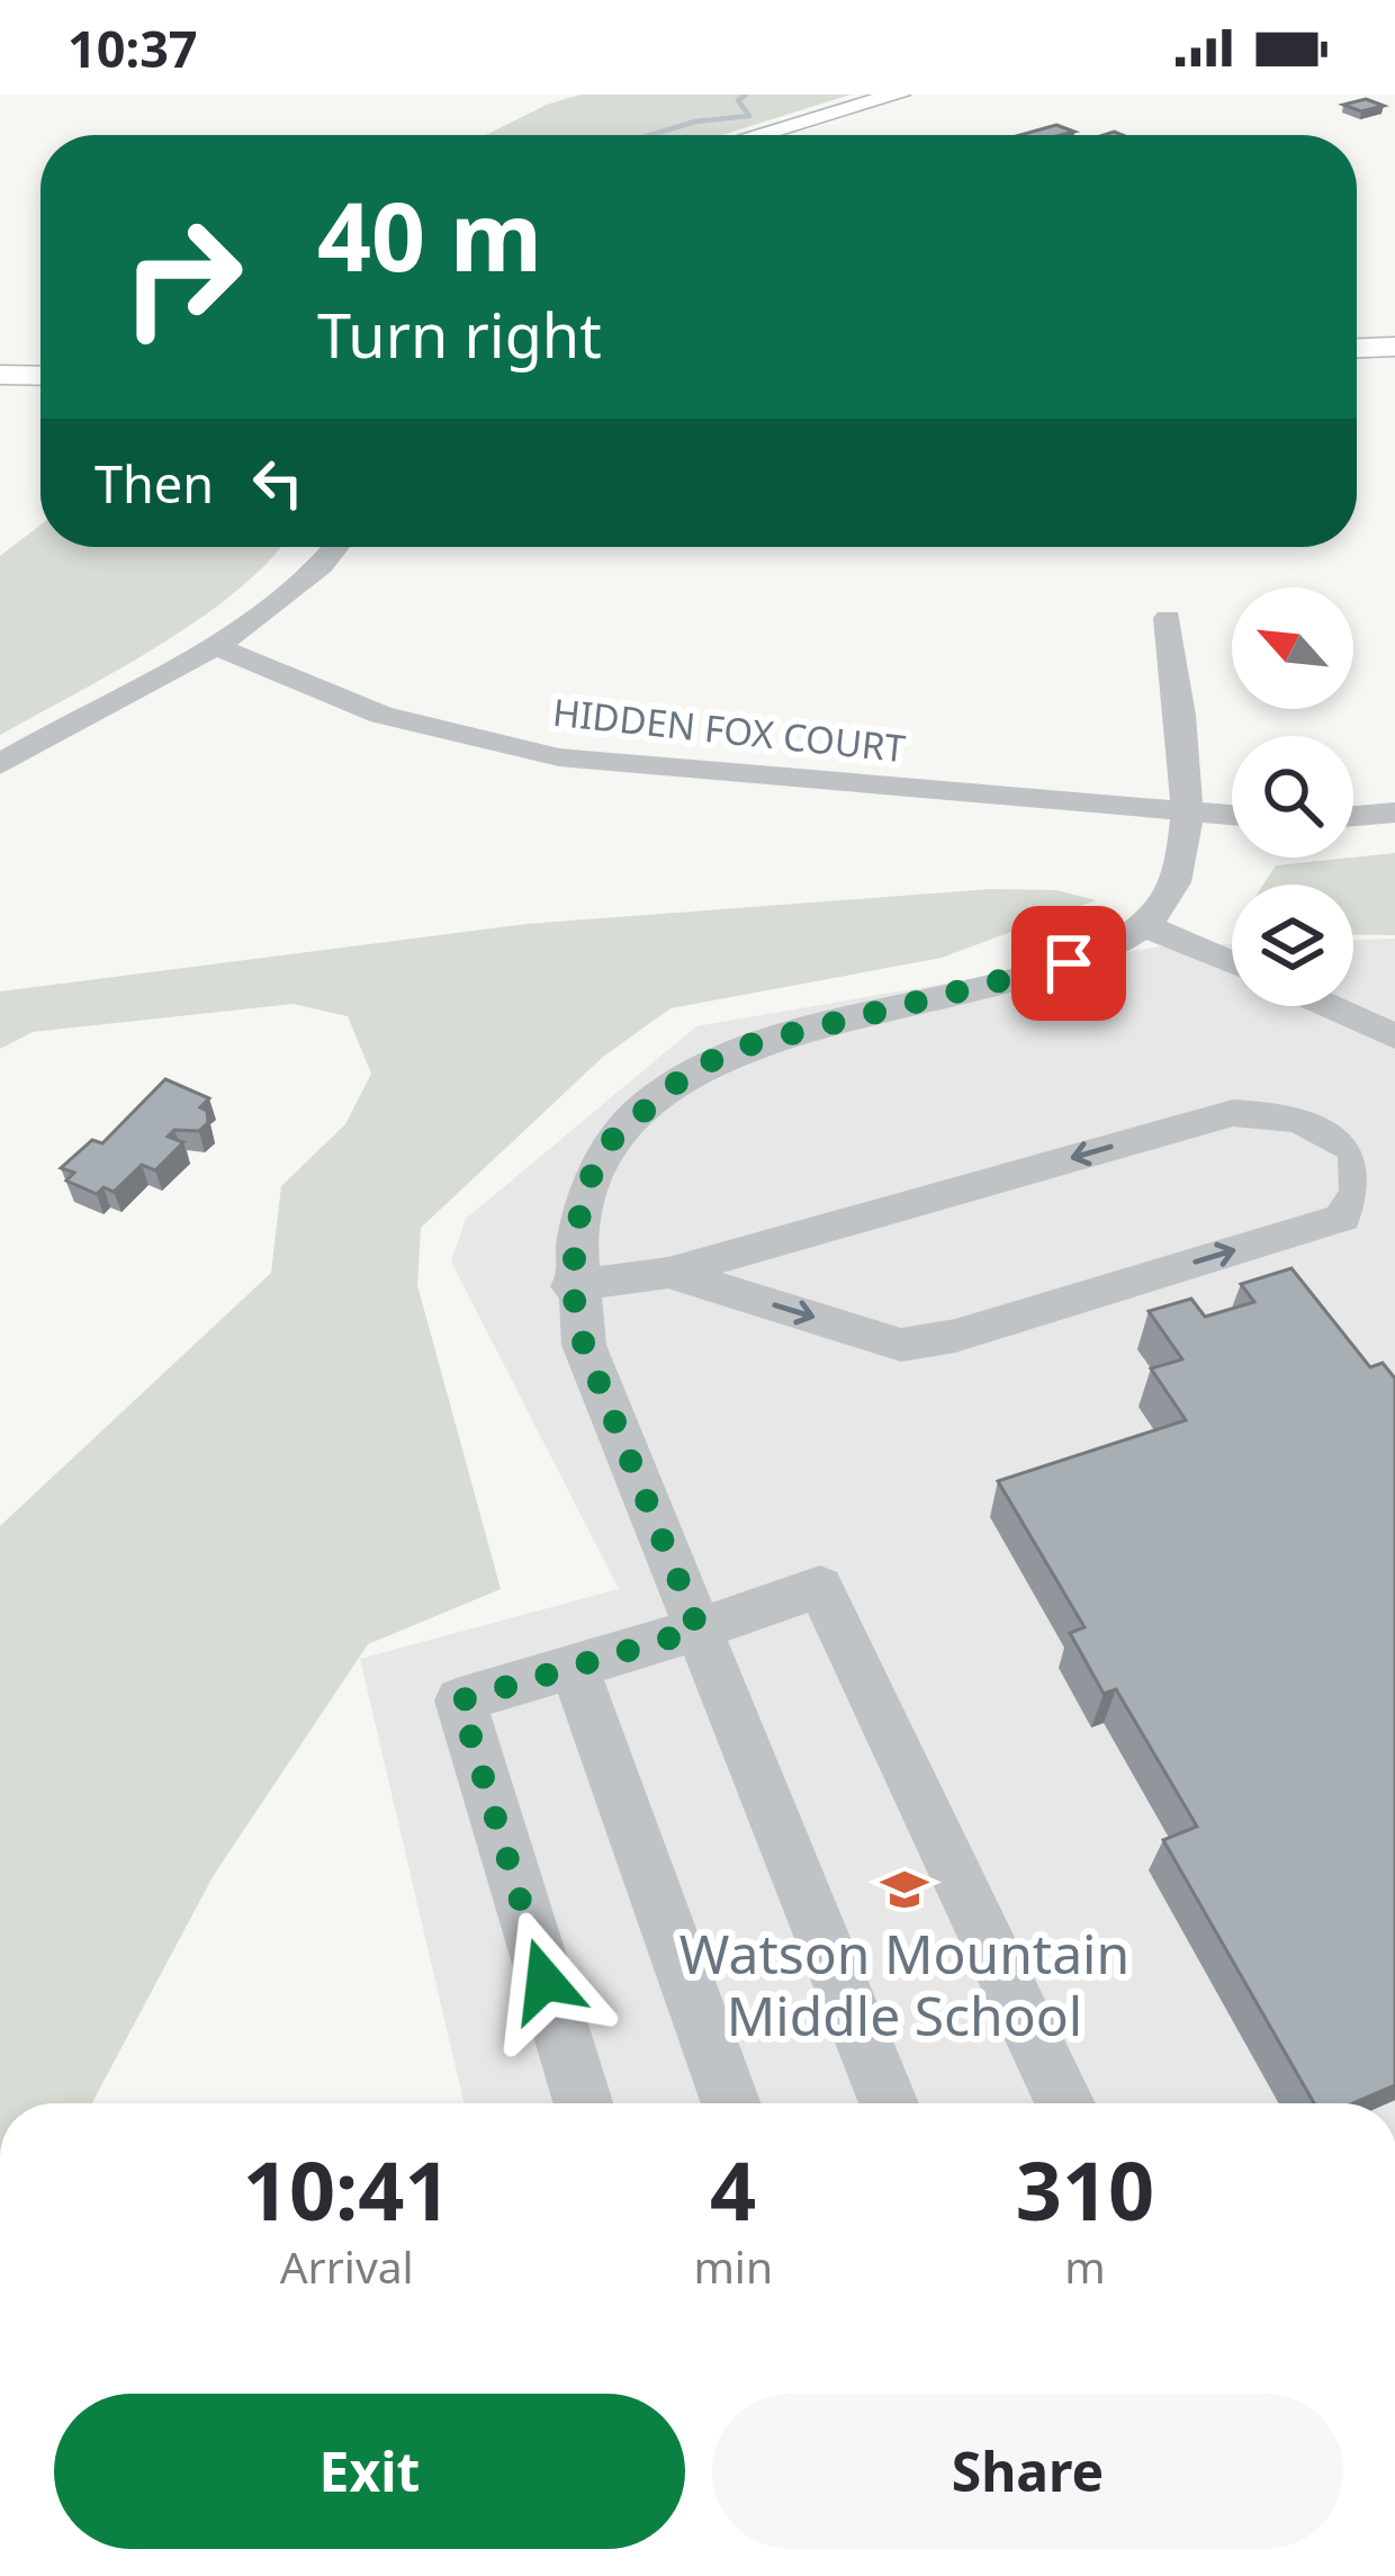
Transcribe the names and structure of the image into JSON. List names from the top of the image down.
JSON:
{
  "streets": {
    "street": ["HIDDEN FOX COURT"]
  },
  "places": {
    "school or university": ["Watson Mountain Middle School"]
  },
  "north": "top left",
  "page": {
    "status": "10:37",
    "turn": ["40 m", "Turn right"],
    "then": "Then",
    "eta": [
      "10:41",
      "Arrival",
      "4",
      "min",
      "310",
      "m"
    ],
    "buttons": ["Exit", "Share"]
  }
}
